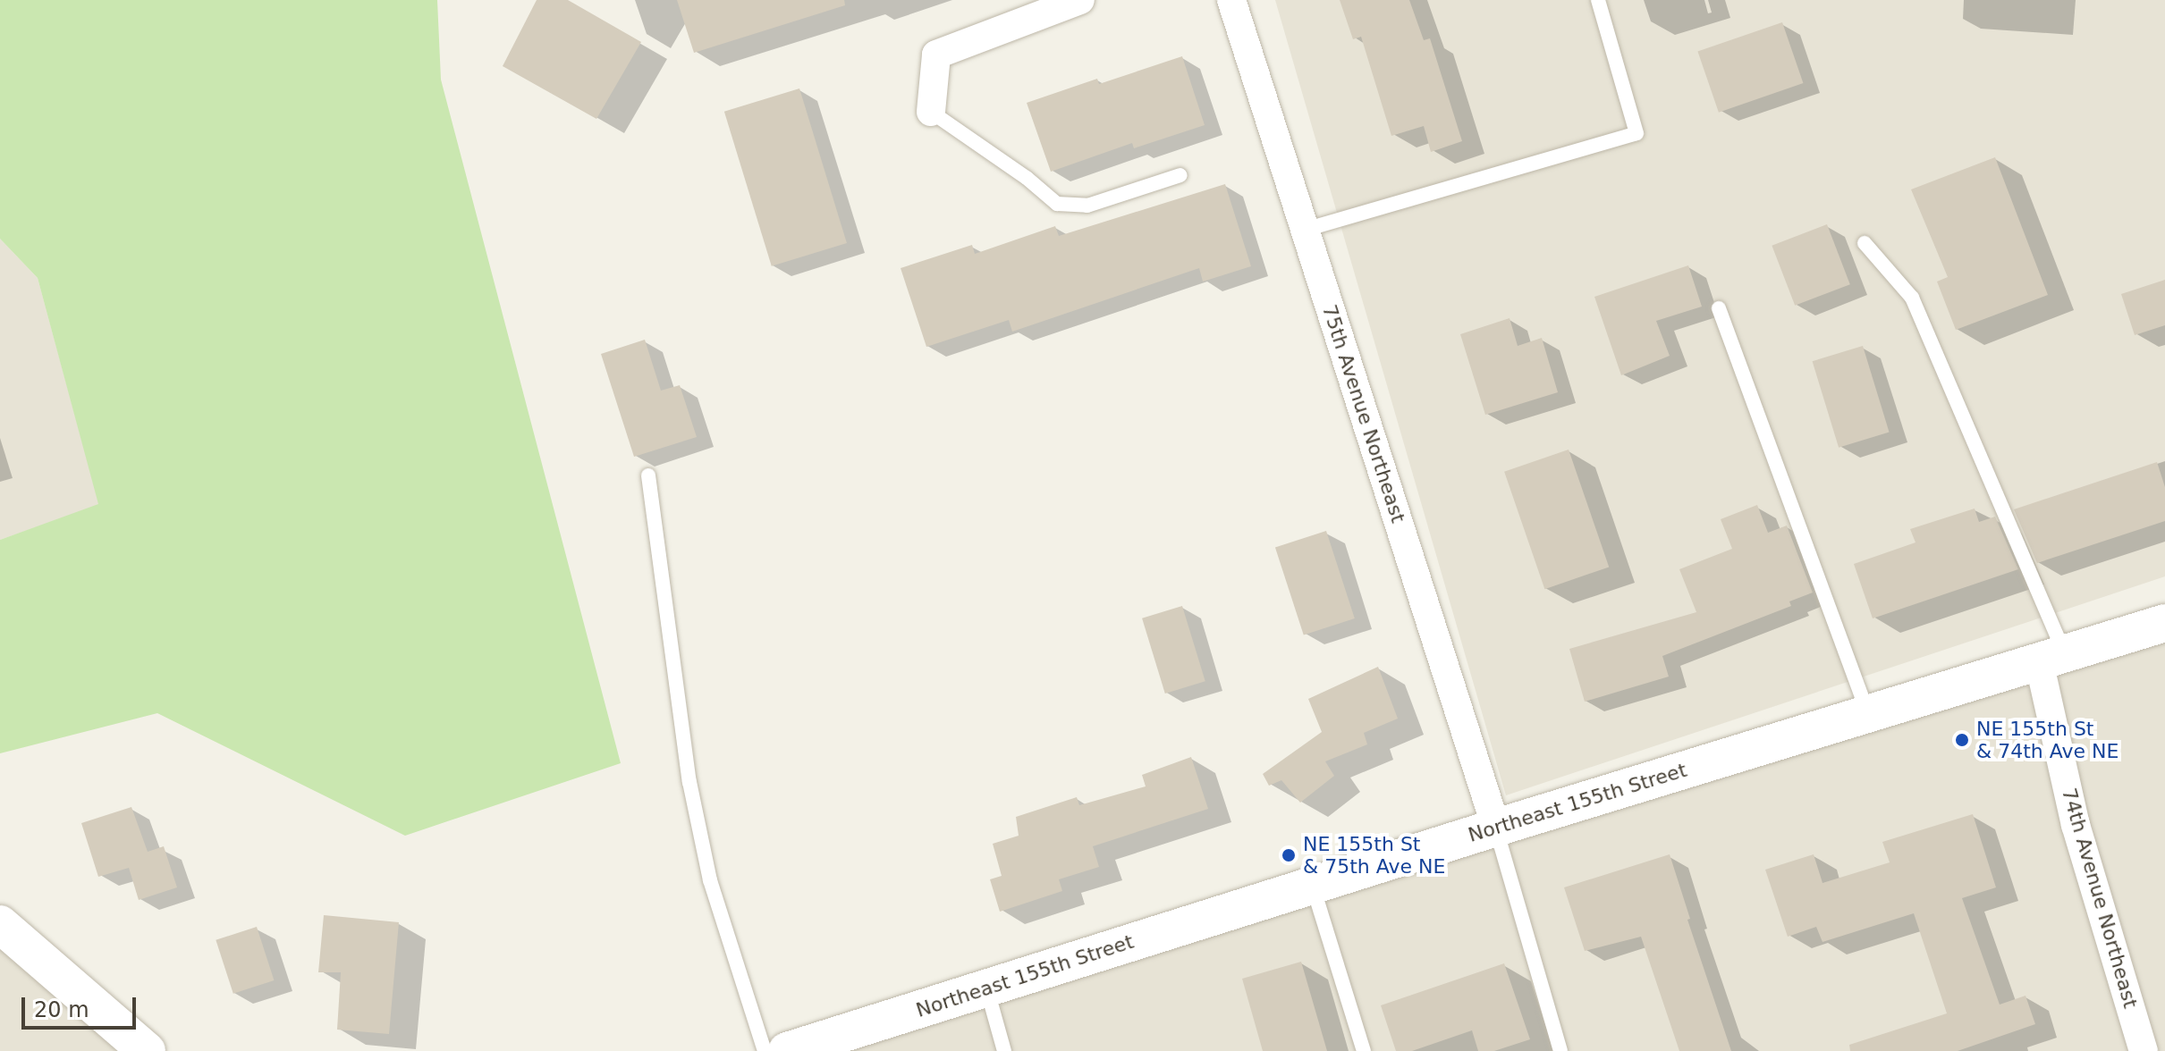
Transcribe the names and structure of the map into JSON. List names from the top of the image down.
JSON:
{
  "streets": {
    "street": ["75th Avenue Northeast", "Northeast 155th Street", "74th Avenue Northeast"]
  },
  "crossings": [
    ["75th Avenue Northeast", "Northeast 155th Street"],
    ["Northeast 155th Street", "74th Avenue Northeast"]
  ],
  "places": ["NE 155th St & 74th Ave NE", "NE 155th St & 75th Ave NE"],
  "scale_bar": "20 m"
}
